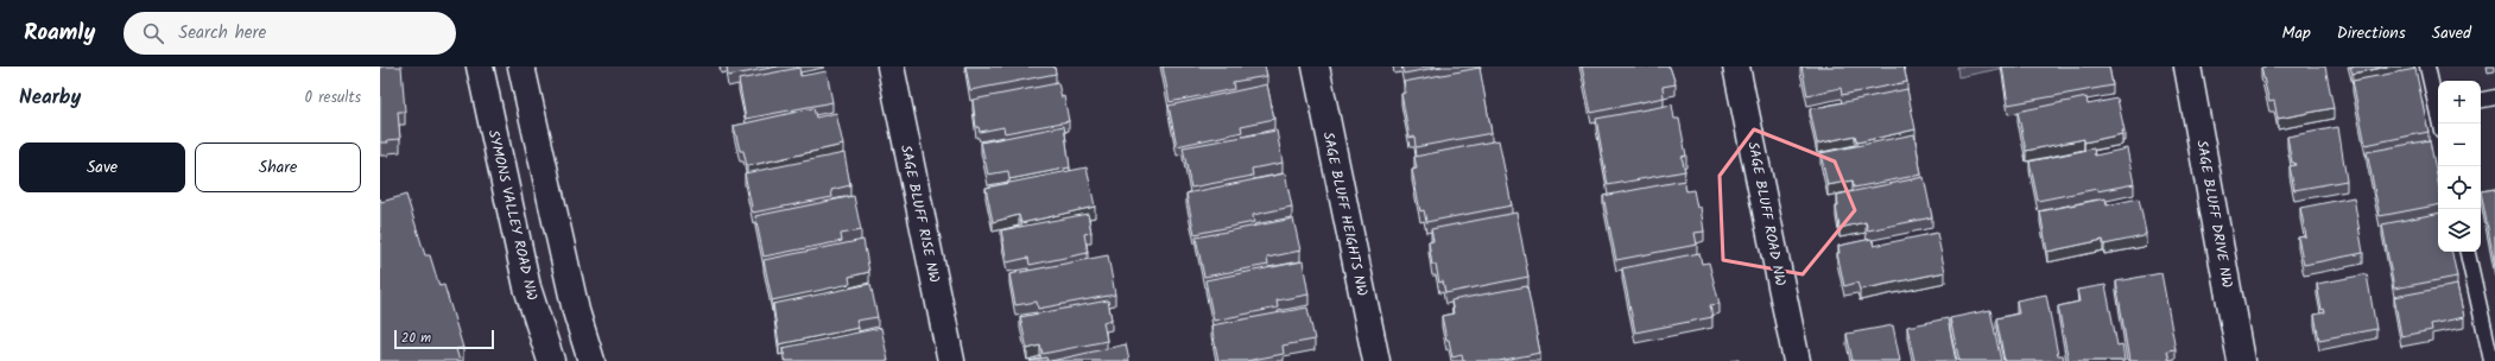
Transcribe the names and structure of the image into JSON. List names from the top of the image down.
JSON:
{
  "streets": {
    "street": [
      "SAGE BLUFF RISE NW",
      "SAGE BLUFF HEIGHTS NW",
      "SAGE BLUFF ROAD NW",
      "SAGE BLUFF DRIVE NW",
      "SYMONS VALLEY ROAD NW"
    ]
  },
  "scale_bar": "20 m",
  "page": {
    "header": "Roamly",
    "search": "Search here",
    "nav": ["Map", "Directions", "Saved"],
    "heading": ["Nearby", "0 results"],
    "map_buttons": ["+", "−"],
    "buttons": ["Save", "Share"],
    "scale": "20 m"
  }
}
